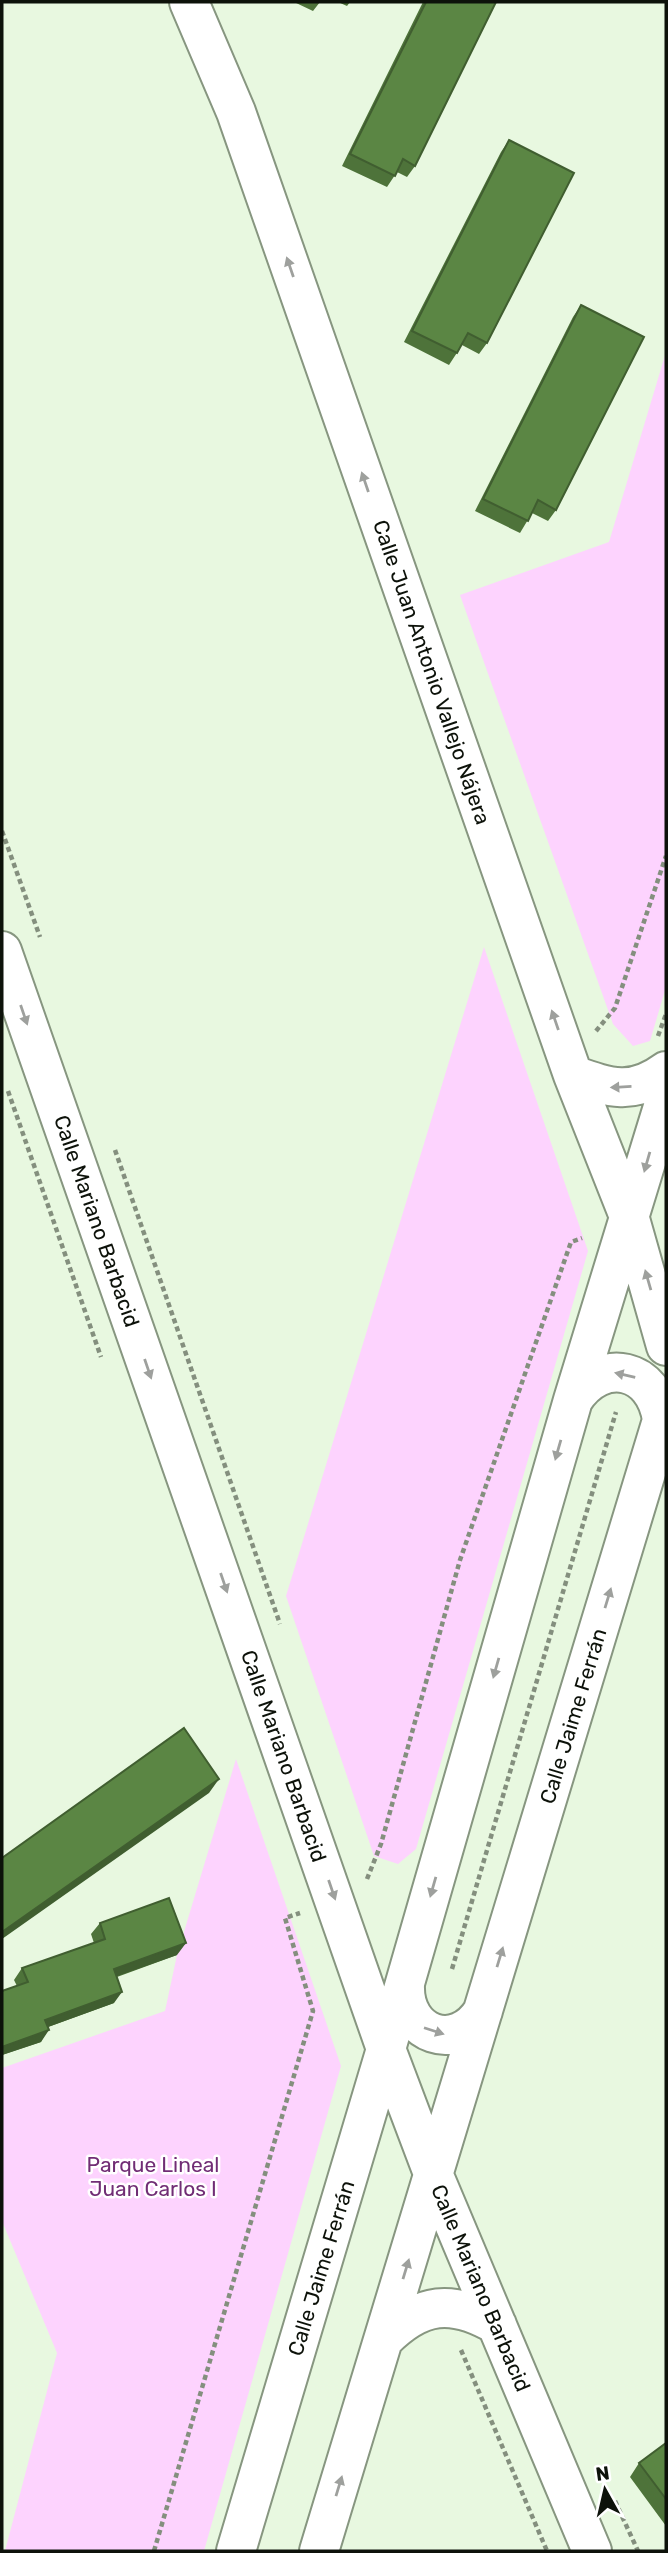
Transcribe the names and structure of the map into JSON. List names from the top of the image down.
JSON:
{
  "streets": {
    "street": ["Calle Juan Antonio Vallejo Nájera", "Calle Mariano Barbacid", "Calle Jaime Ferrán"]
  },
  "crossings": [
    ["Calle Juan Antonio Vallejo Nájera", "Calle Jaime Ferrán"],
    ["Calle Mariano Barbacid", "Calle Jaime Ferrán"]
  ],
  "one_way": ["Calle Juan Antonio Vallejo Nájera", "Calle Mariano Barbacid"],
  "parks": ["Parque Lineal Juan Carlos I"],
  "north": "top"
}
